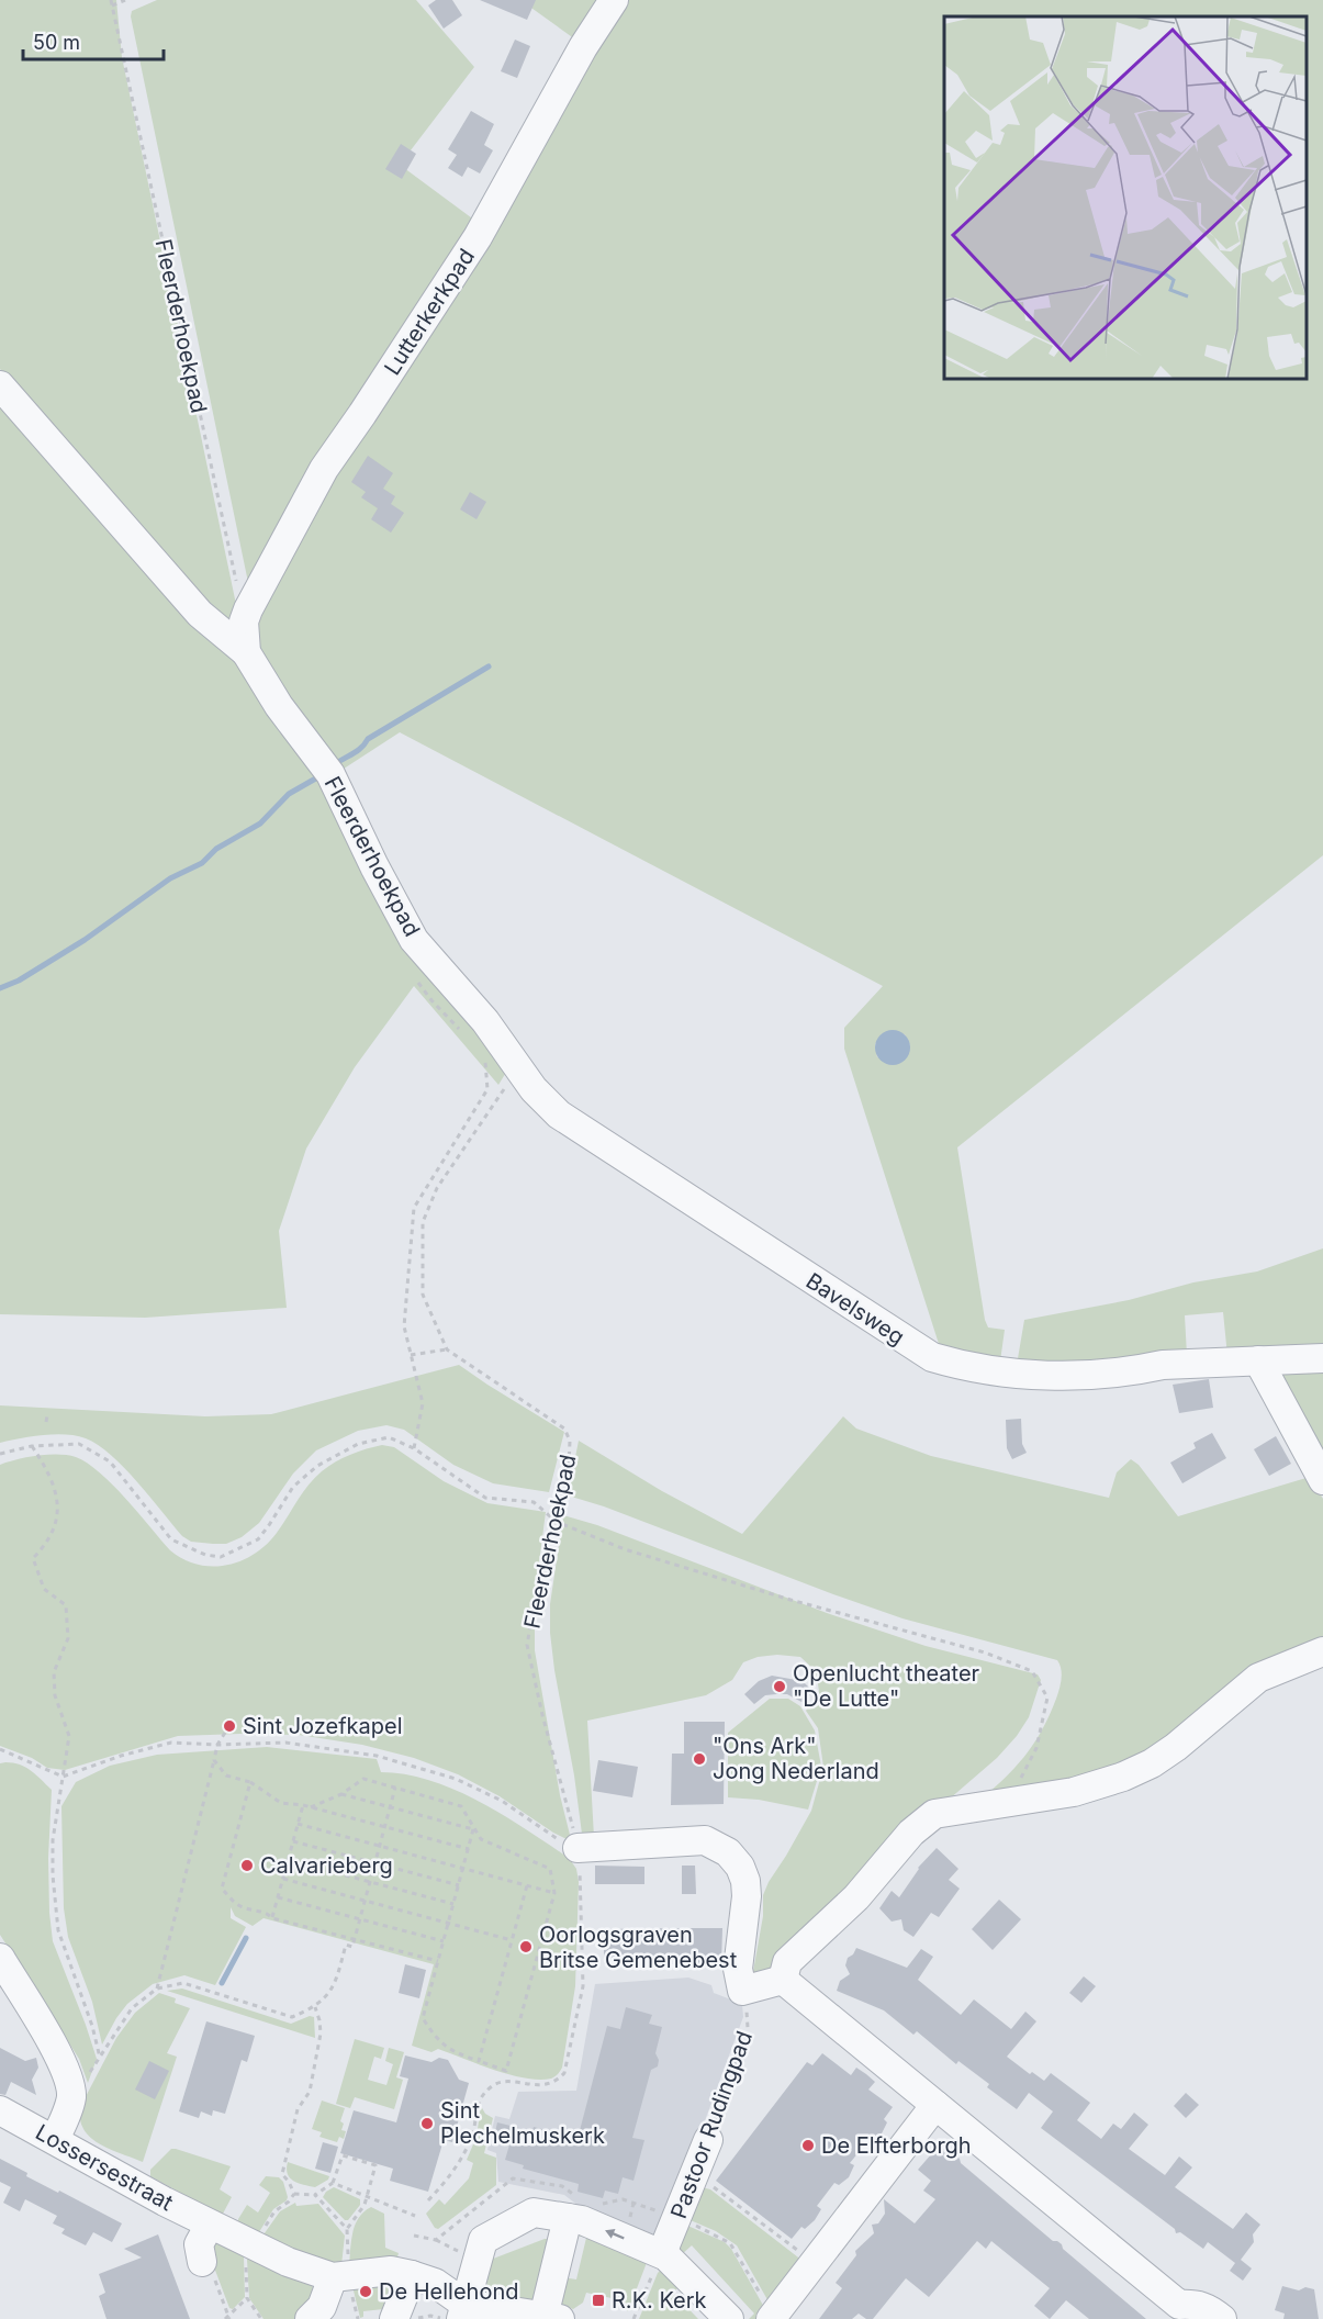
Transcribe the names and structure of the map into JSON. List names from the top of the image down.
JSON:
{
  "streets": {
    "street": [
      "Lutterkerkpad",
      "Fleerderhoekpad",
      "Bavelsweg",
      "Pastoor Rudingpad",
      "Lossersestraat"
    ]
  },
  "crossings": [
    ["Lutterkerkpad", "Fleerderhoekpad"],
    ["Fleerderhoekpad", "Bavelsweg"]
  ],
  "places": {
    "other": [
      "Openlucht theater \"De Lutte\"",
      "Sint Jozefkapel",
      "\"Ons Ark\" Jong Nederland",
      "Calvarieberg",
      "Oorlogsgraven Britse Gemenebest",
      "Sint Plechelmuskerk",
      "De Elfterborgh",
      "De Hellehond"
    ],
    "transit": ["R.K. Kerk"]
  },
  "scale_bar": "50 m"
}
